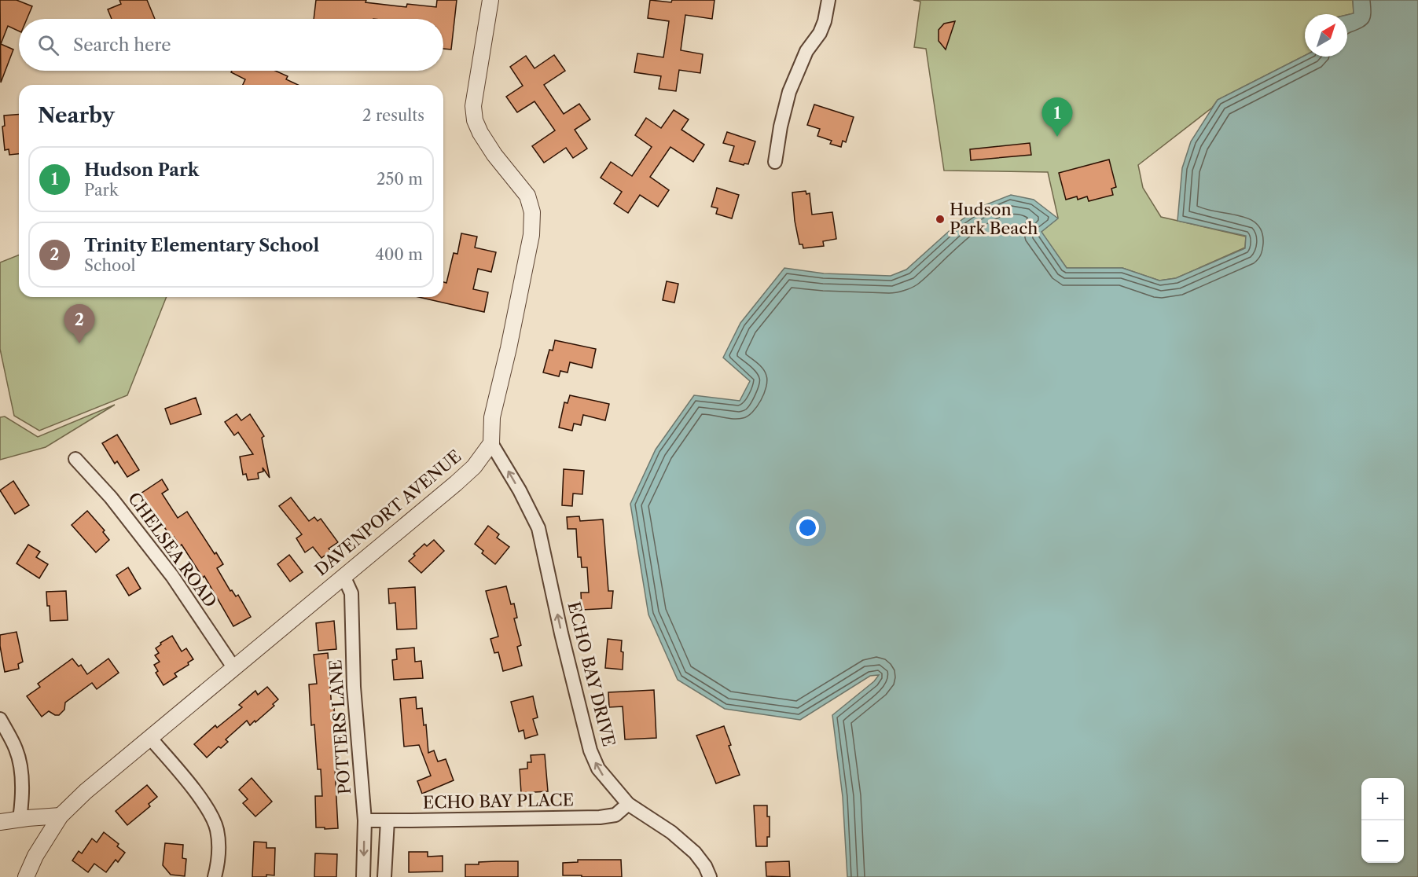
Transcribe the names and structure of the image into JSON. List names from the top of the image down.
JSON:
{
  "streets": {
    "street": [
      "DAVENPORT AVENUE",
      "CHELSEA ROAD",
      "ECHO BAY DRIVE",
      "POTTERS LANE",
      "ECHO BAY PLACE"
    ]
  },
  "crossings": [
    ["DAVENPORT AVENUE", "CHELSEA ROAD"],
    ["DAVENPORT AVENUE", "ECHO BAY DRIVE"],
    ["DAVENPORT AVENUE", "POTTERS LANE"],
    ["ECHO BAY DRIVE", "ECHO BAY PLACE"],
    ["POTTERS LANE", "ECHO BAY PLACE"]
  ],
  "one_way": ["ECHO BAY DRIVE"],
  "places": ["Hudson Park Beach"],
  "north": "top right",
  "page": {
    "search": "Search here",
    "heading": ["Nearby", "2 results"],
    "pins": ["1", "2"],
    "list": [
      {
        "mark": "1",
        "name": "Hudson Park",
        "note": "Park",
        "value": "250 m"
      },
      {
        "mark": "2",
        "name": "Trinity Elementary School",
        "note": "School",
        "value": "400 m"
      }
    ],
    "map_buttons": ["+", "−"]
  }
}
